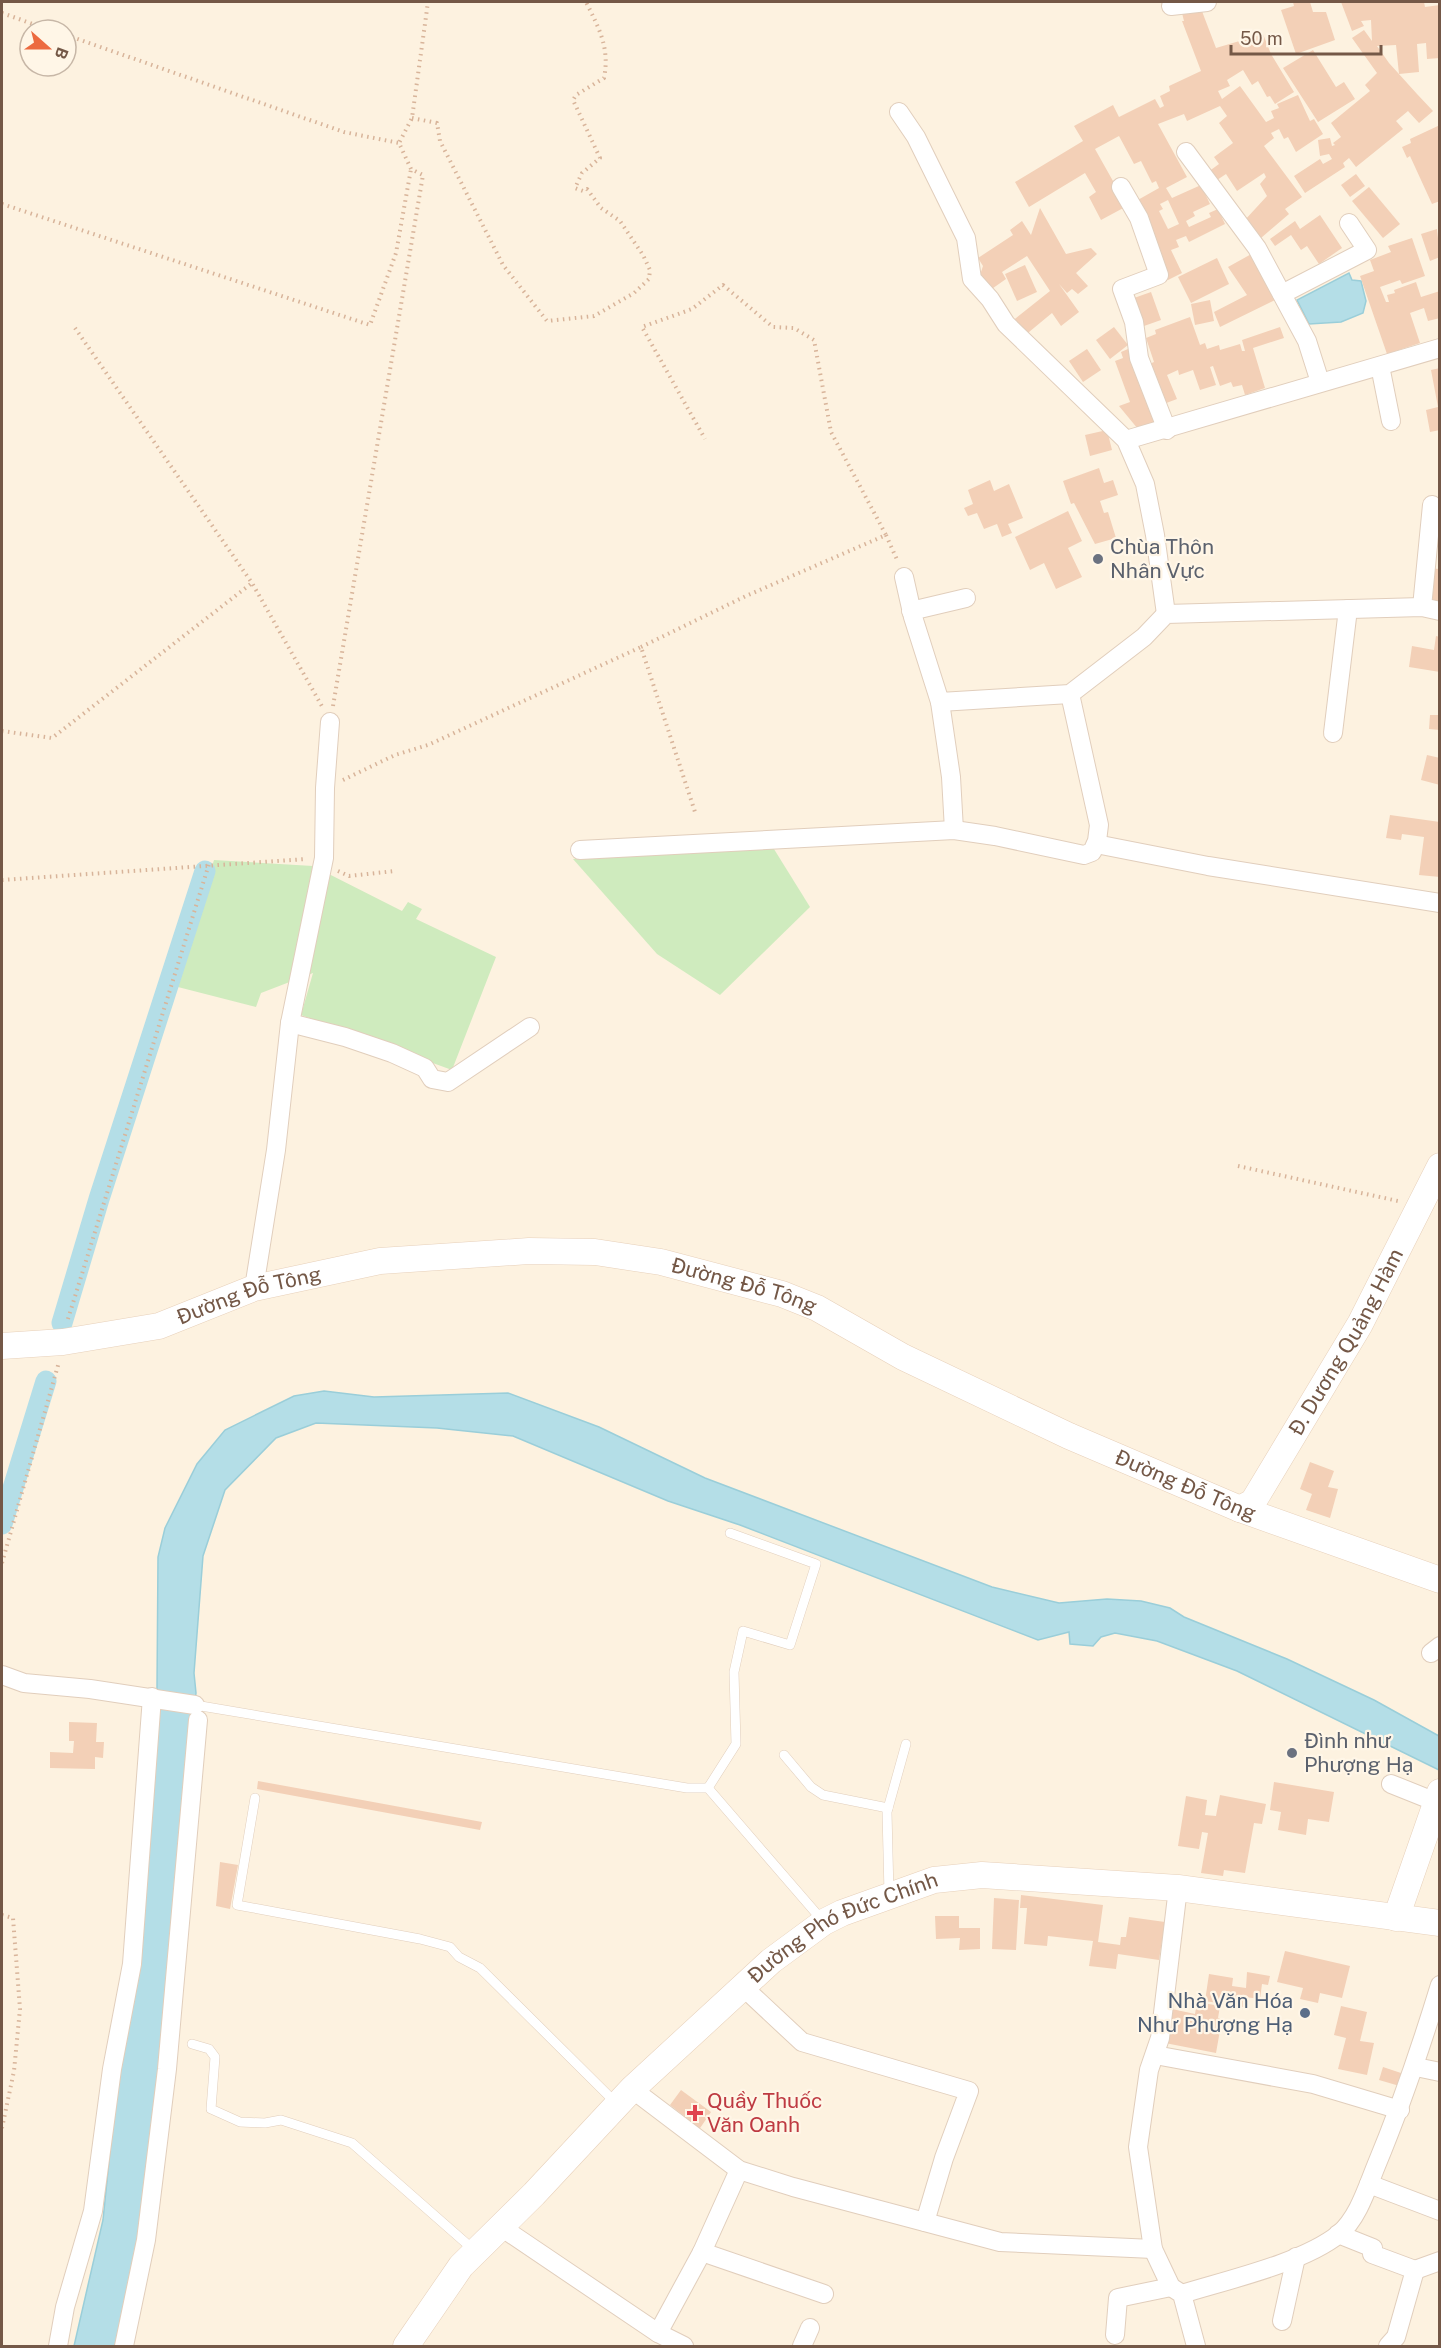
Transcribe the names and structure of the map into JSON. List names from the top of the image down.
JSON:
{
  "streets": {
    "main road": ["Đường Đỗ Tông", "Đ. Dương Quảng Hàm", "Đường Phó Đức Chính"]
  },
  "crossings": [
    ["Đường Đỗ Tông", "Đ. Dương Quảng Hàm"]
  ],
  "places": {
    "other": ["Chùa Thôn Nhân Vực", "Đình như Phượng Hạ", "Nhà Văn Hóa Như Phượng Hạ"],
    "health": ["Quầy Thuốc Văn Oanh"]
  },
  "scale_bar": "50 m",
  "north": "right"
}
